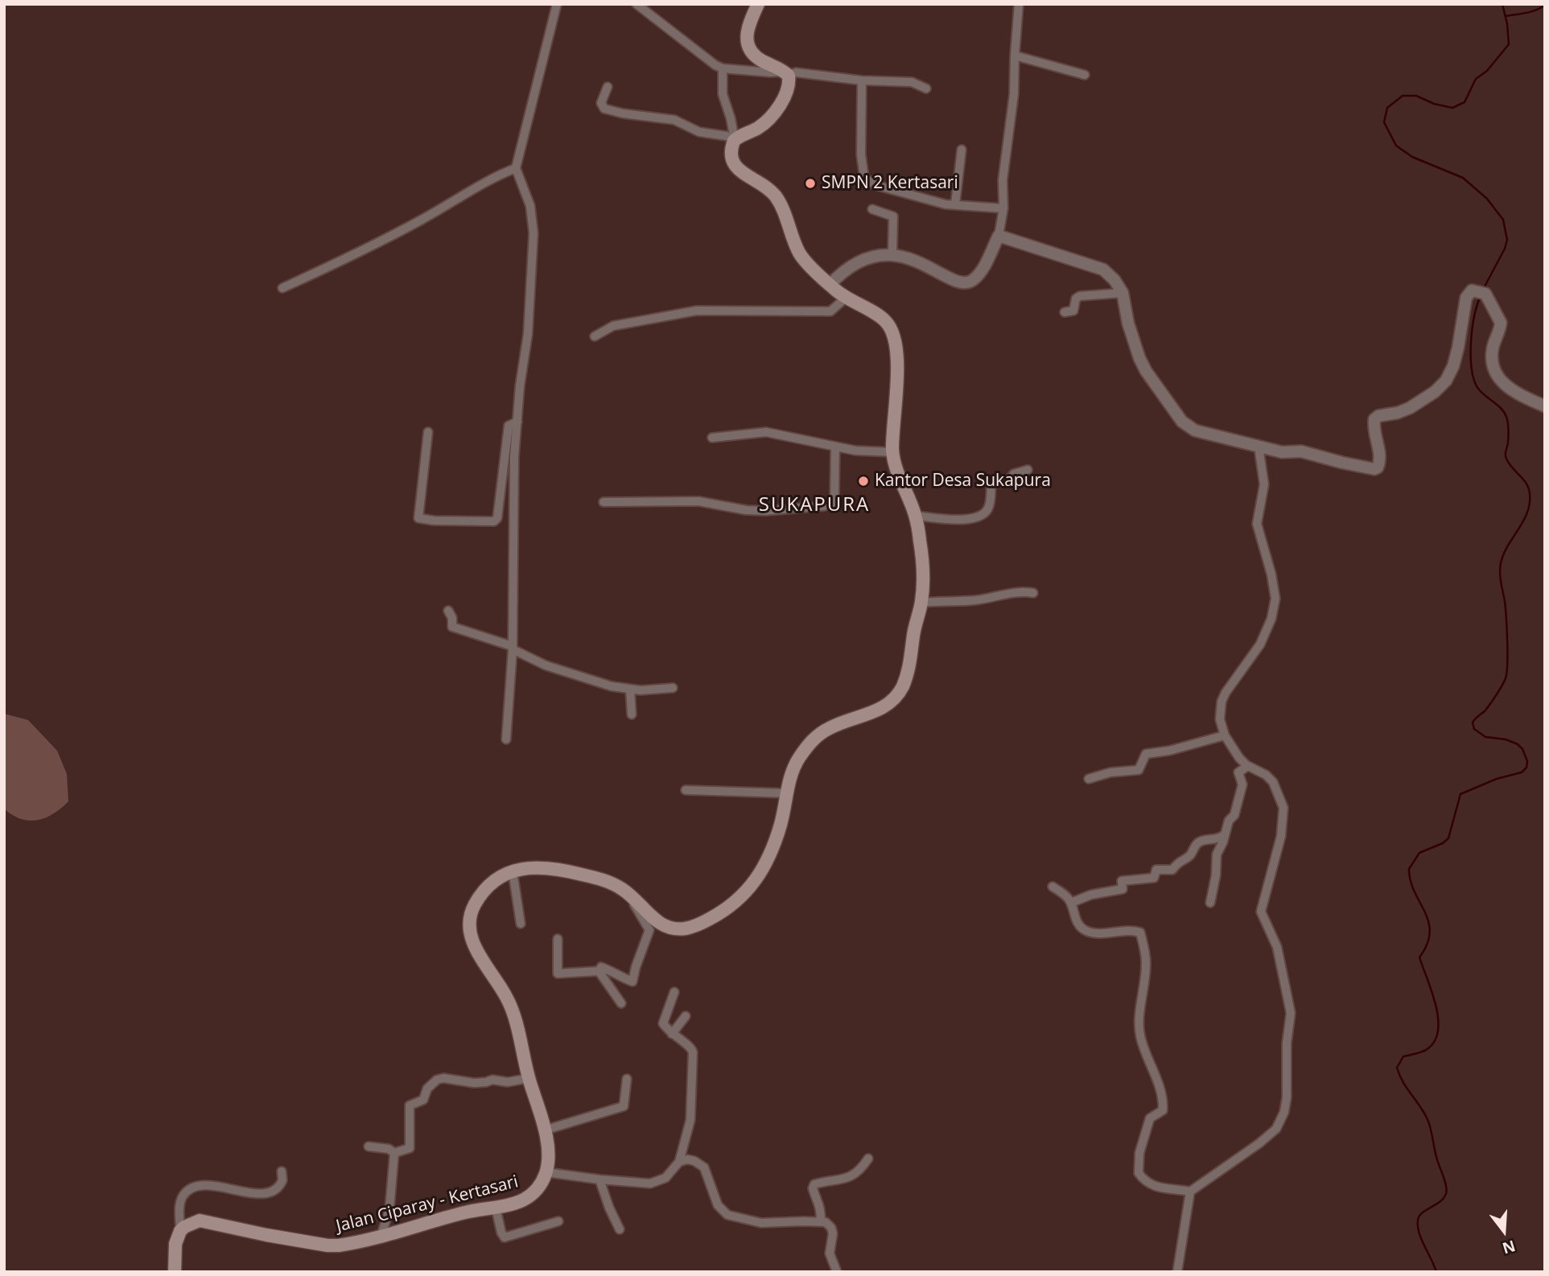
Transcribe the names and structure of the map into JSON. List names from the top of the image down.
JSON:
{
  "streets": {
    "main road": ["Jalan Ciparay - Kertasari"]
  },
  "districts": ["SUKAPURA"],
  "places": ["SMPN 2 Kertasari", "Kantor Desa Sukapura"],
  "north": "bottom"
}
